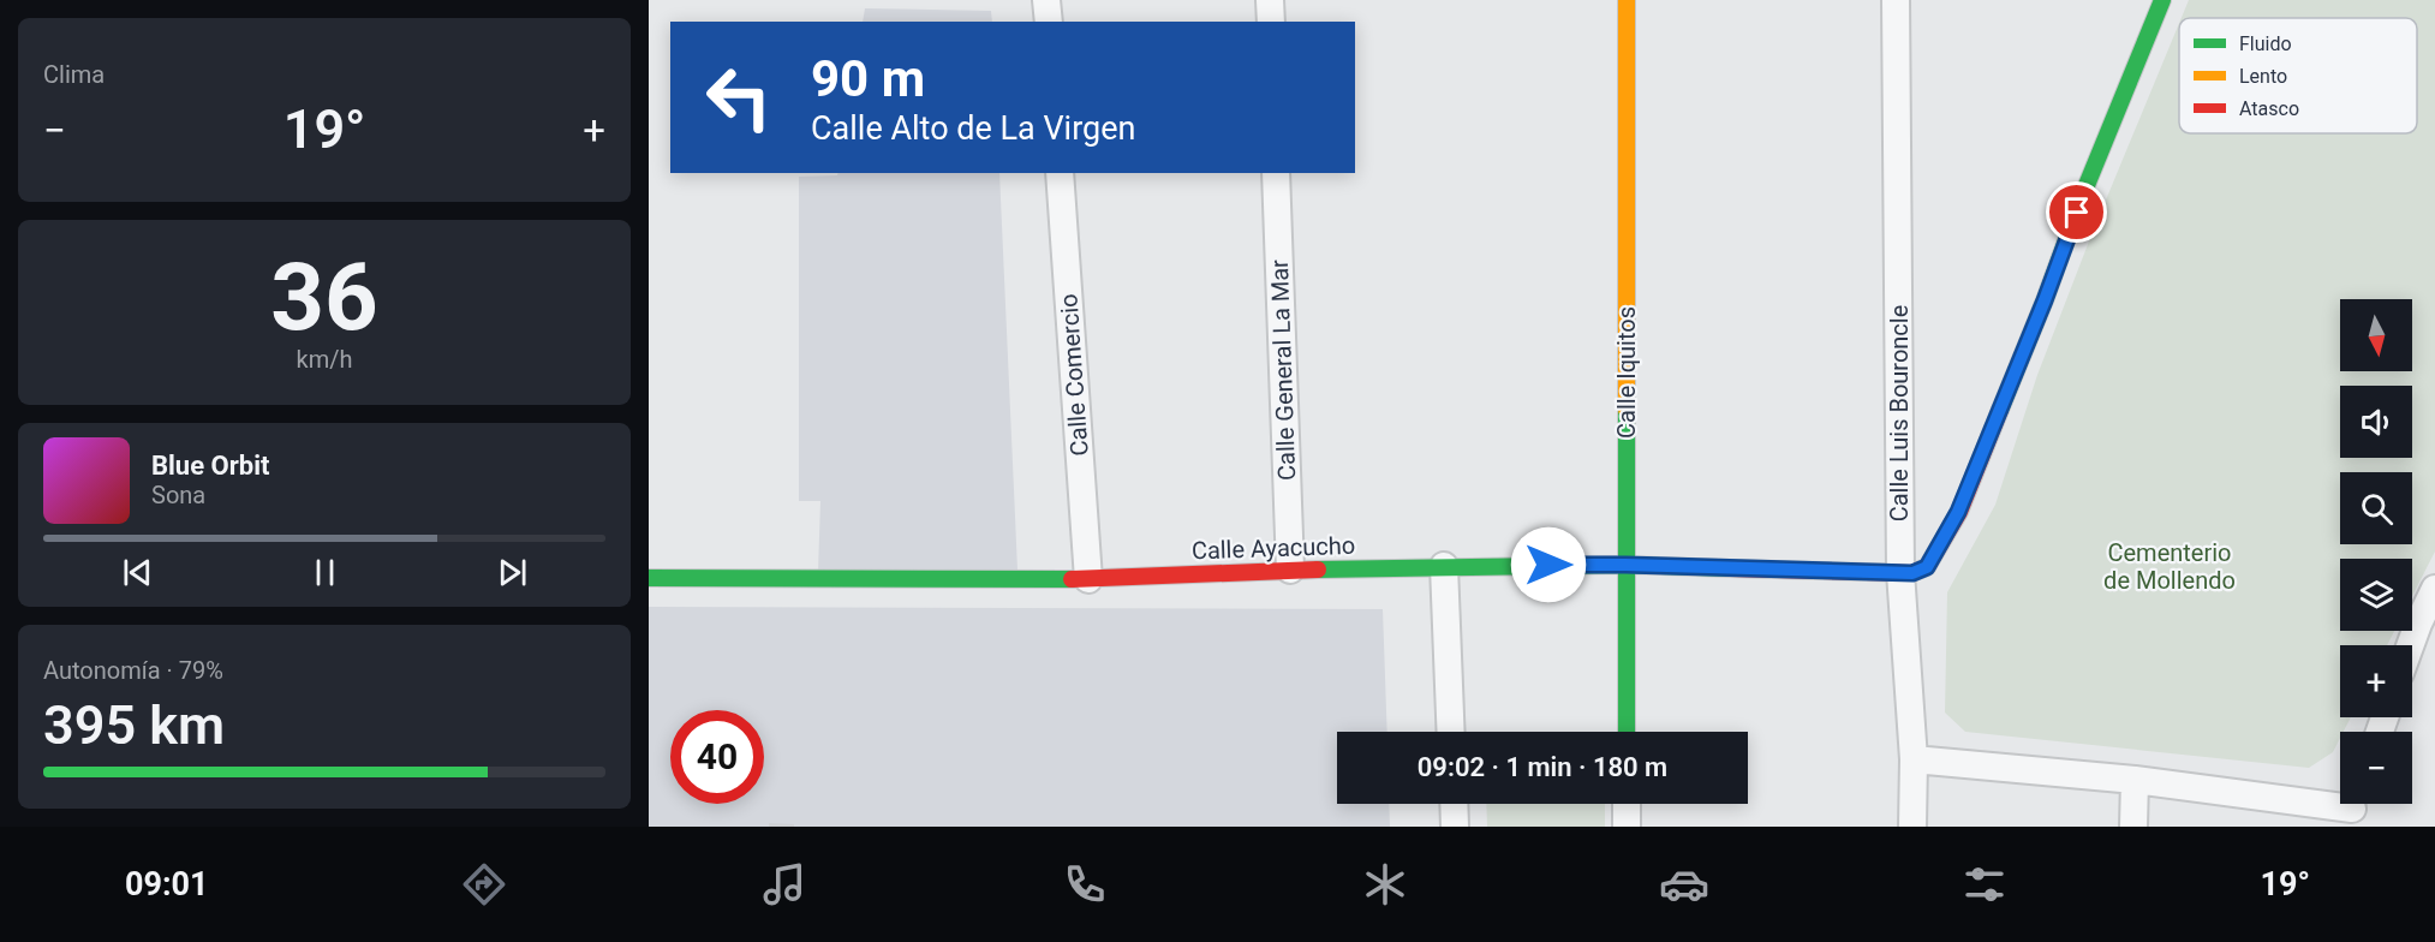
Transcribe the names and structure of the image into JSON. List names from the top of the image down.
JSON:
{
  "streets": {
    "street": [
      "Calle General La Mar",
      "Calle Iquitos",
      "Calle Comercio",
      "Calle Luis Bouroncle",
      "Calle Ayacucho"
    ]
  },
  "crossings": [
    ["Calle General La Mar", "Calle Ayacucho"],
    ["Calle Iquitos", "Calle Ayacucho"],
    ["Calle Comercio", "Calle Ayacucho"],
    ["Calle Luis Bouroncle", "Calle Ayacucho"]
  ],
  "parks": ["Cementerio de Mollendo"],
  "legend": ["Fluido", "Lento", "Atasco"],
  "north": "bottom",
  "page": {
    "tile": [
      "Clima",
      ["36", "km/h"],
      ["Autonomía · 79%", "395 km"]
    ],
    "turn": ["90 m", "Calle Alto de La Virgen"],
    "heat": ["−", "19°", "+"],
    "map_buttons": ["+", "−"],
    "song": ["Blue Orbit", "Sona"],
    "limit": "40",
    "trip": "09:02 · 1 min · 180 m",
    "tabs": ["09:01", "19°"]
  }
}
